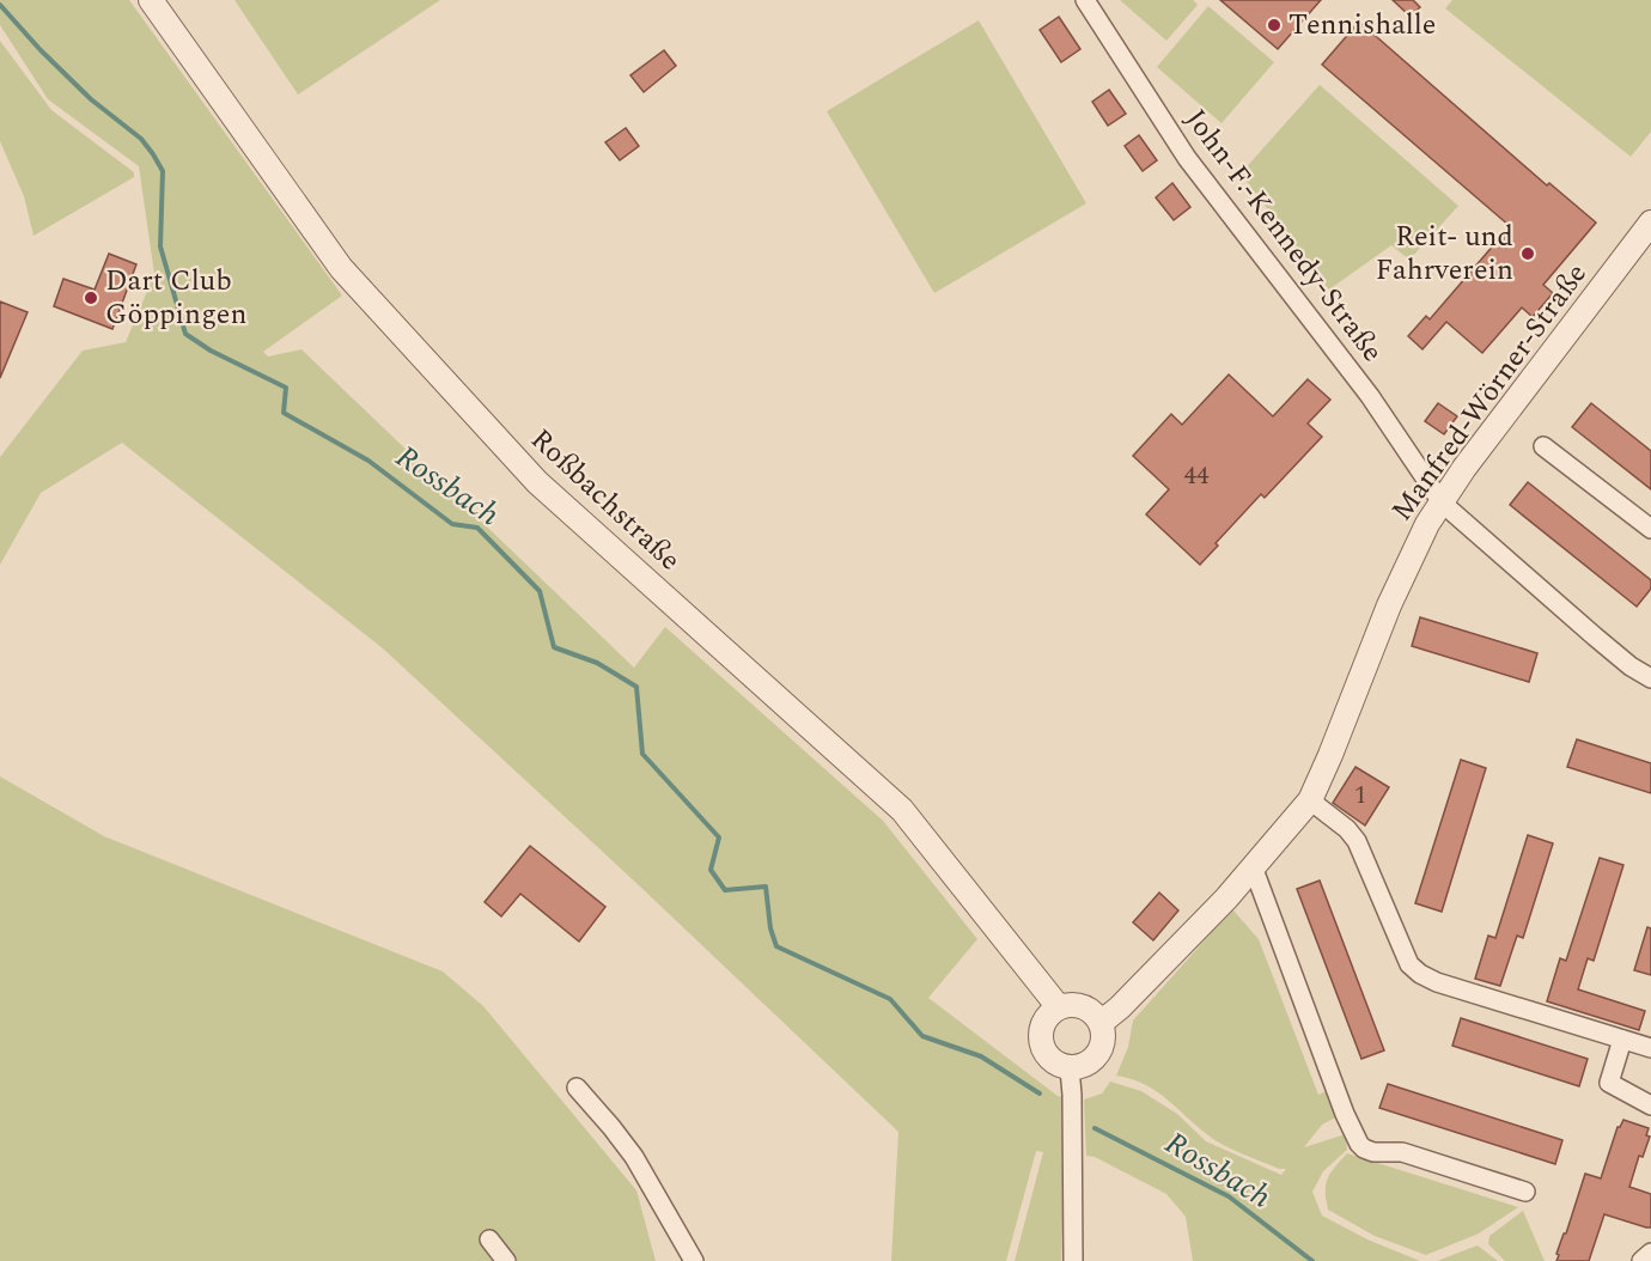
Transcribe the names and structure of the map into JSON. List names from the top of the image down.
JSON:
{
  "streets": {
    "street": ["John-F.-Kennedy-Straße", "Manfred-Wörner-Straße", "Roßbachstraße"]
  },
  "crossings": [
    ["John-F.-Kennedy-Straße", "Manfred-Wörner-Straße"],
    ["Manfred-Wörner-Straße", "Roßbachstraße"]
  ],
  "water": ["Rossbach"],
  "places": ["Tennishalle", "Reit- und Fahrverein", "Dart Club Göppingen"],
  "house_numbers": ["44", "1"]
}
